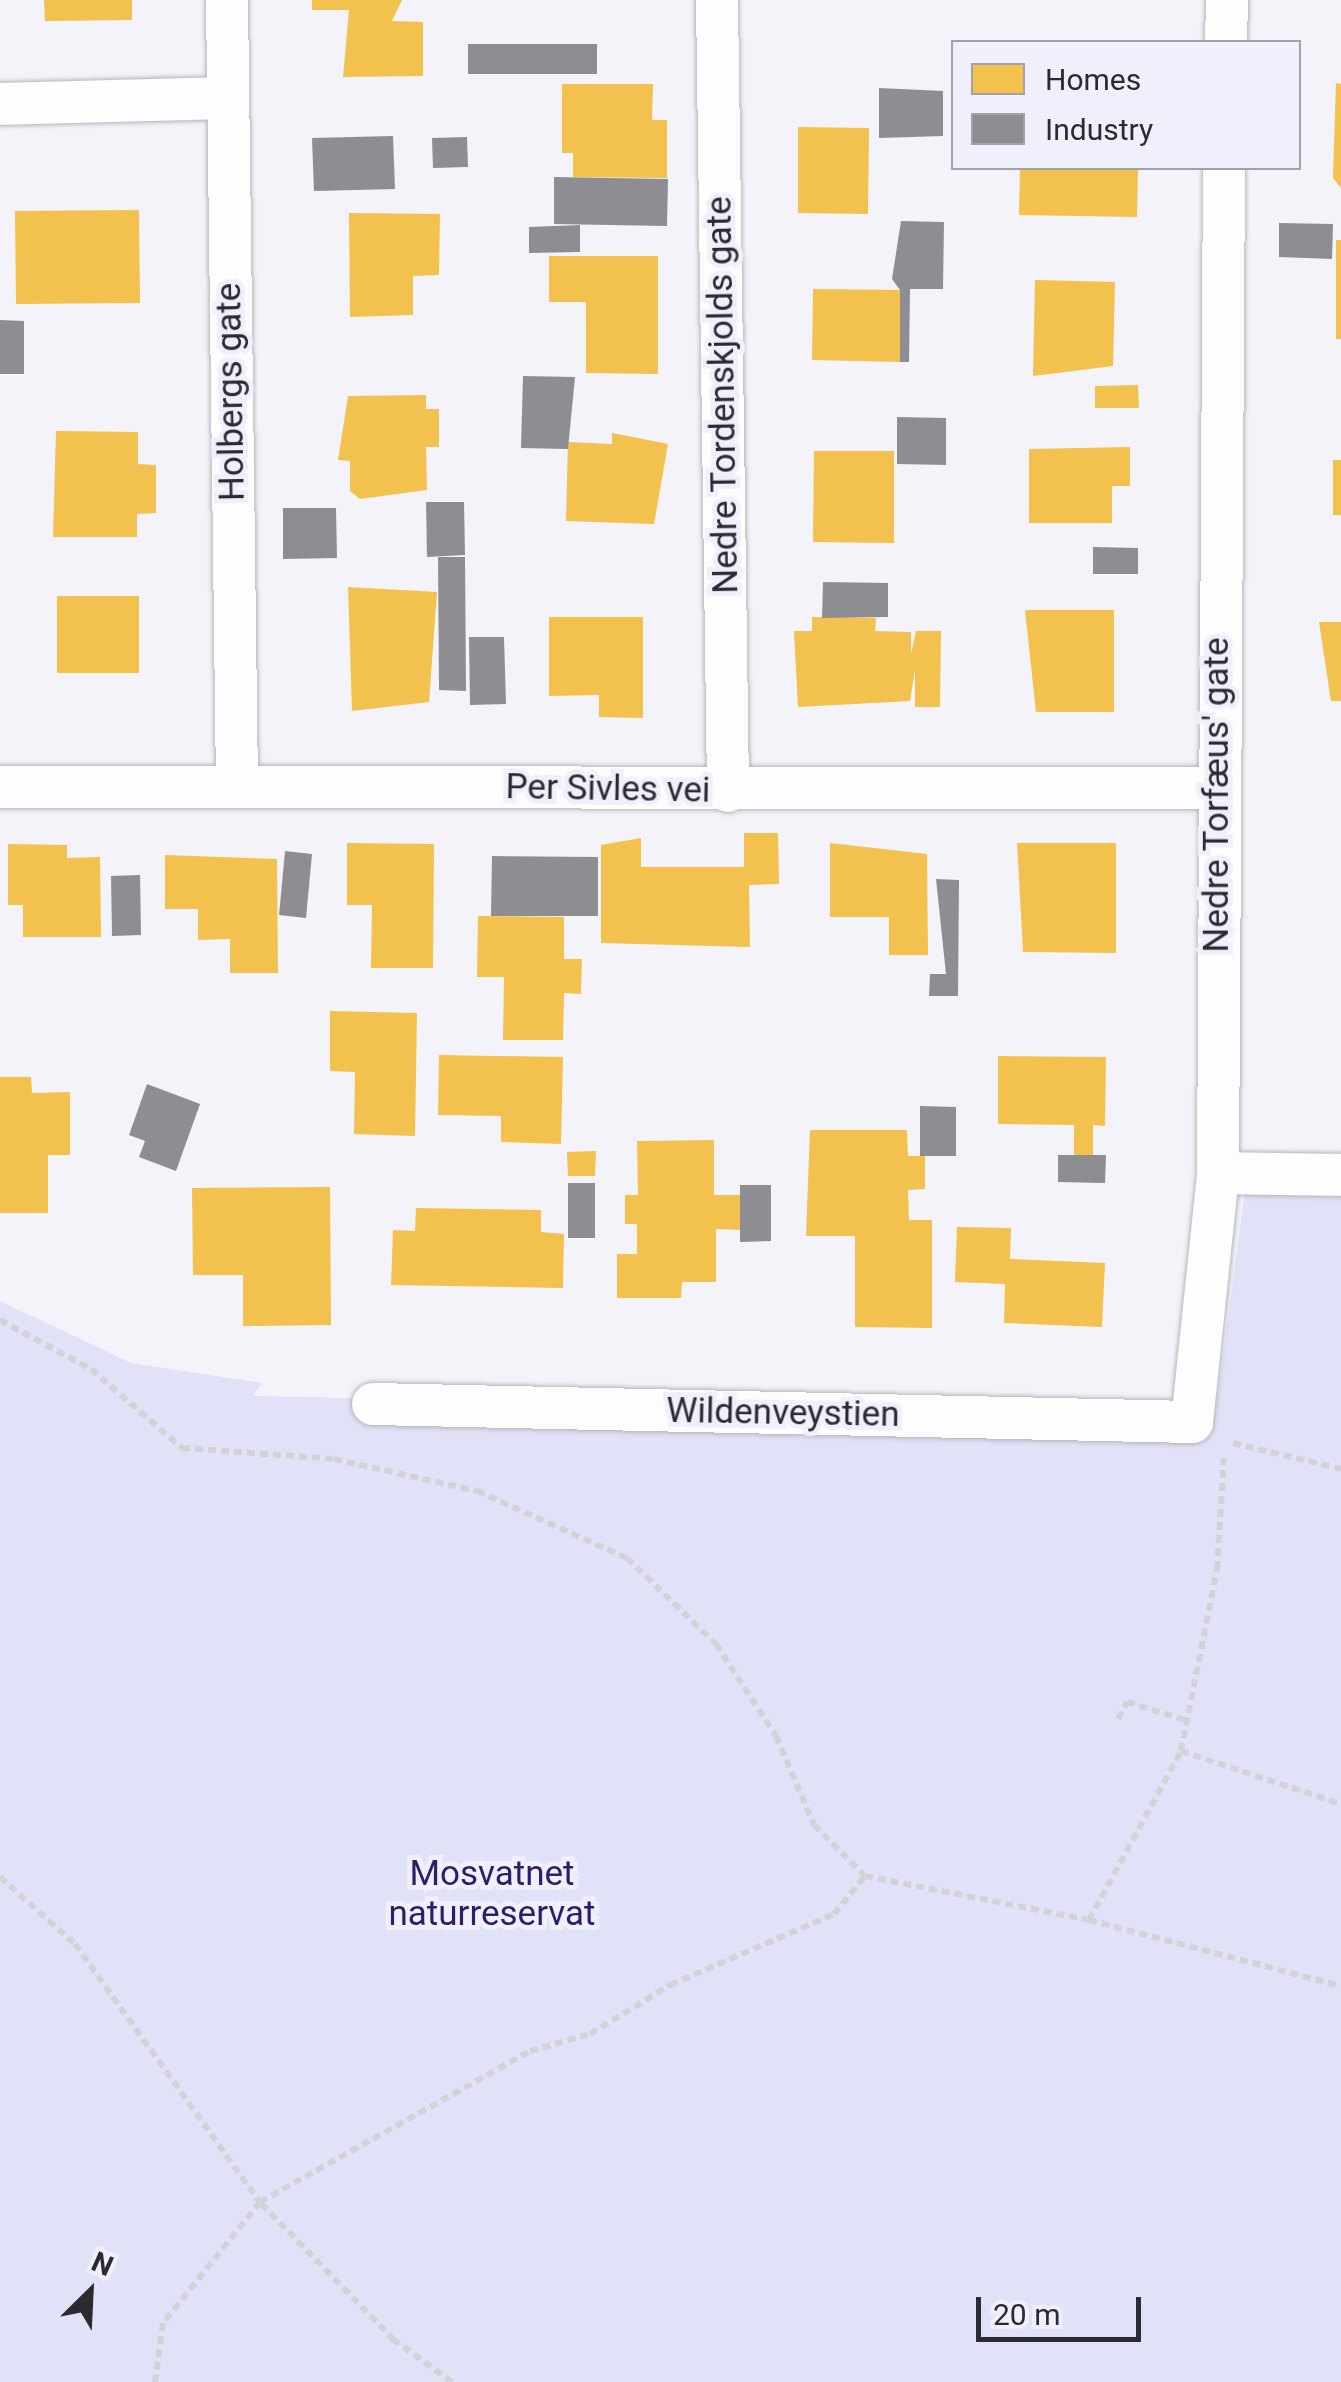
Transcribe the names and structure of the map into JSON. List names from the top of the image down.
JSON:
{
  "streets": {
    "street": [
      "Holbergs gate",
      "Nedre Tordenskjolds gate",
      "Per Sivles vei",
      "Nedre Torfæus' gate",
      "Wildenveystien"
    ]
  },
  "crossings": [
    ["Holbergs gate", "Per Sivles vei"],
    ["Nedre Tordenskjolds gate", "Per Sivles vei"],
    ["Per Sivles vei", "Nedre Torfæus' gate"],
    ["Nedre Torfæus' gate", "Wildenveystien"]
  ],
  "parks": ["Mosvatnet naturreservat"],
  "legend": ["Homes", "Industry"],
  "scale_bar": "20 m",
  "north": "top right"
}
